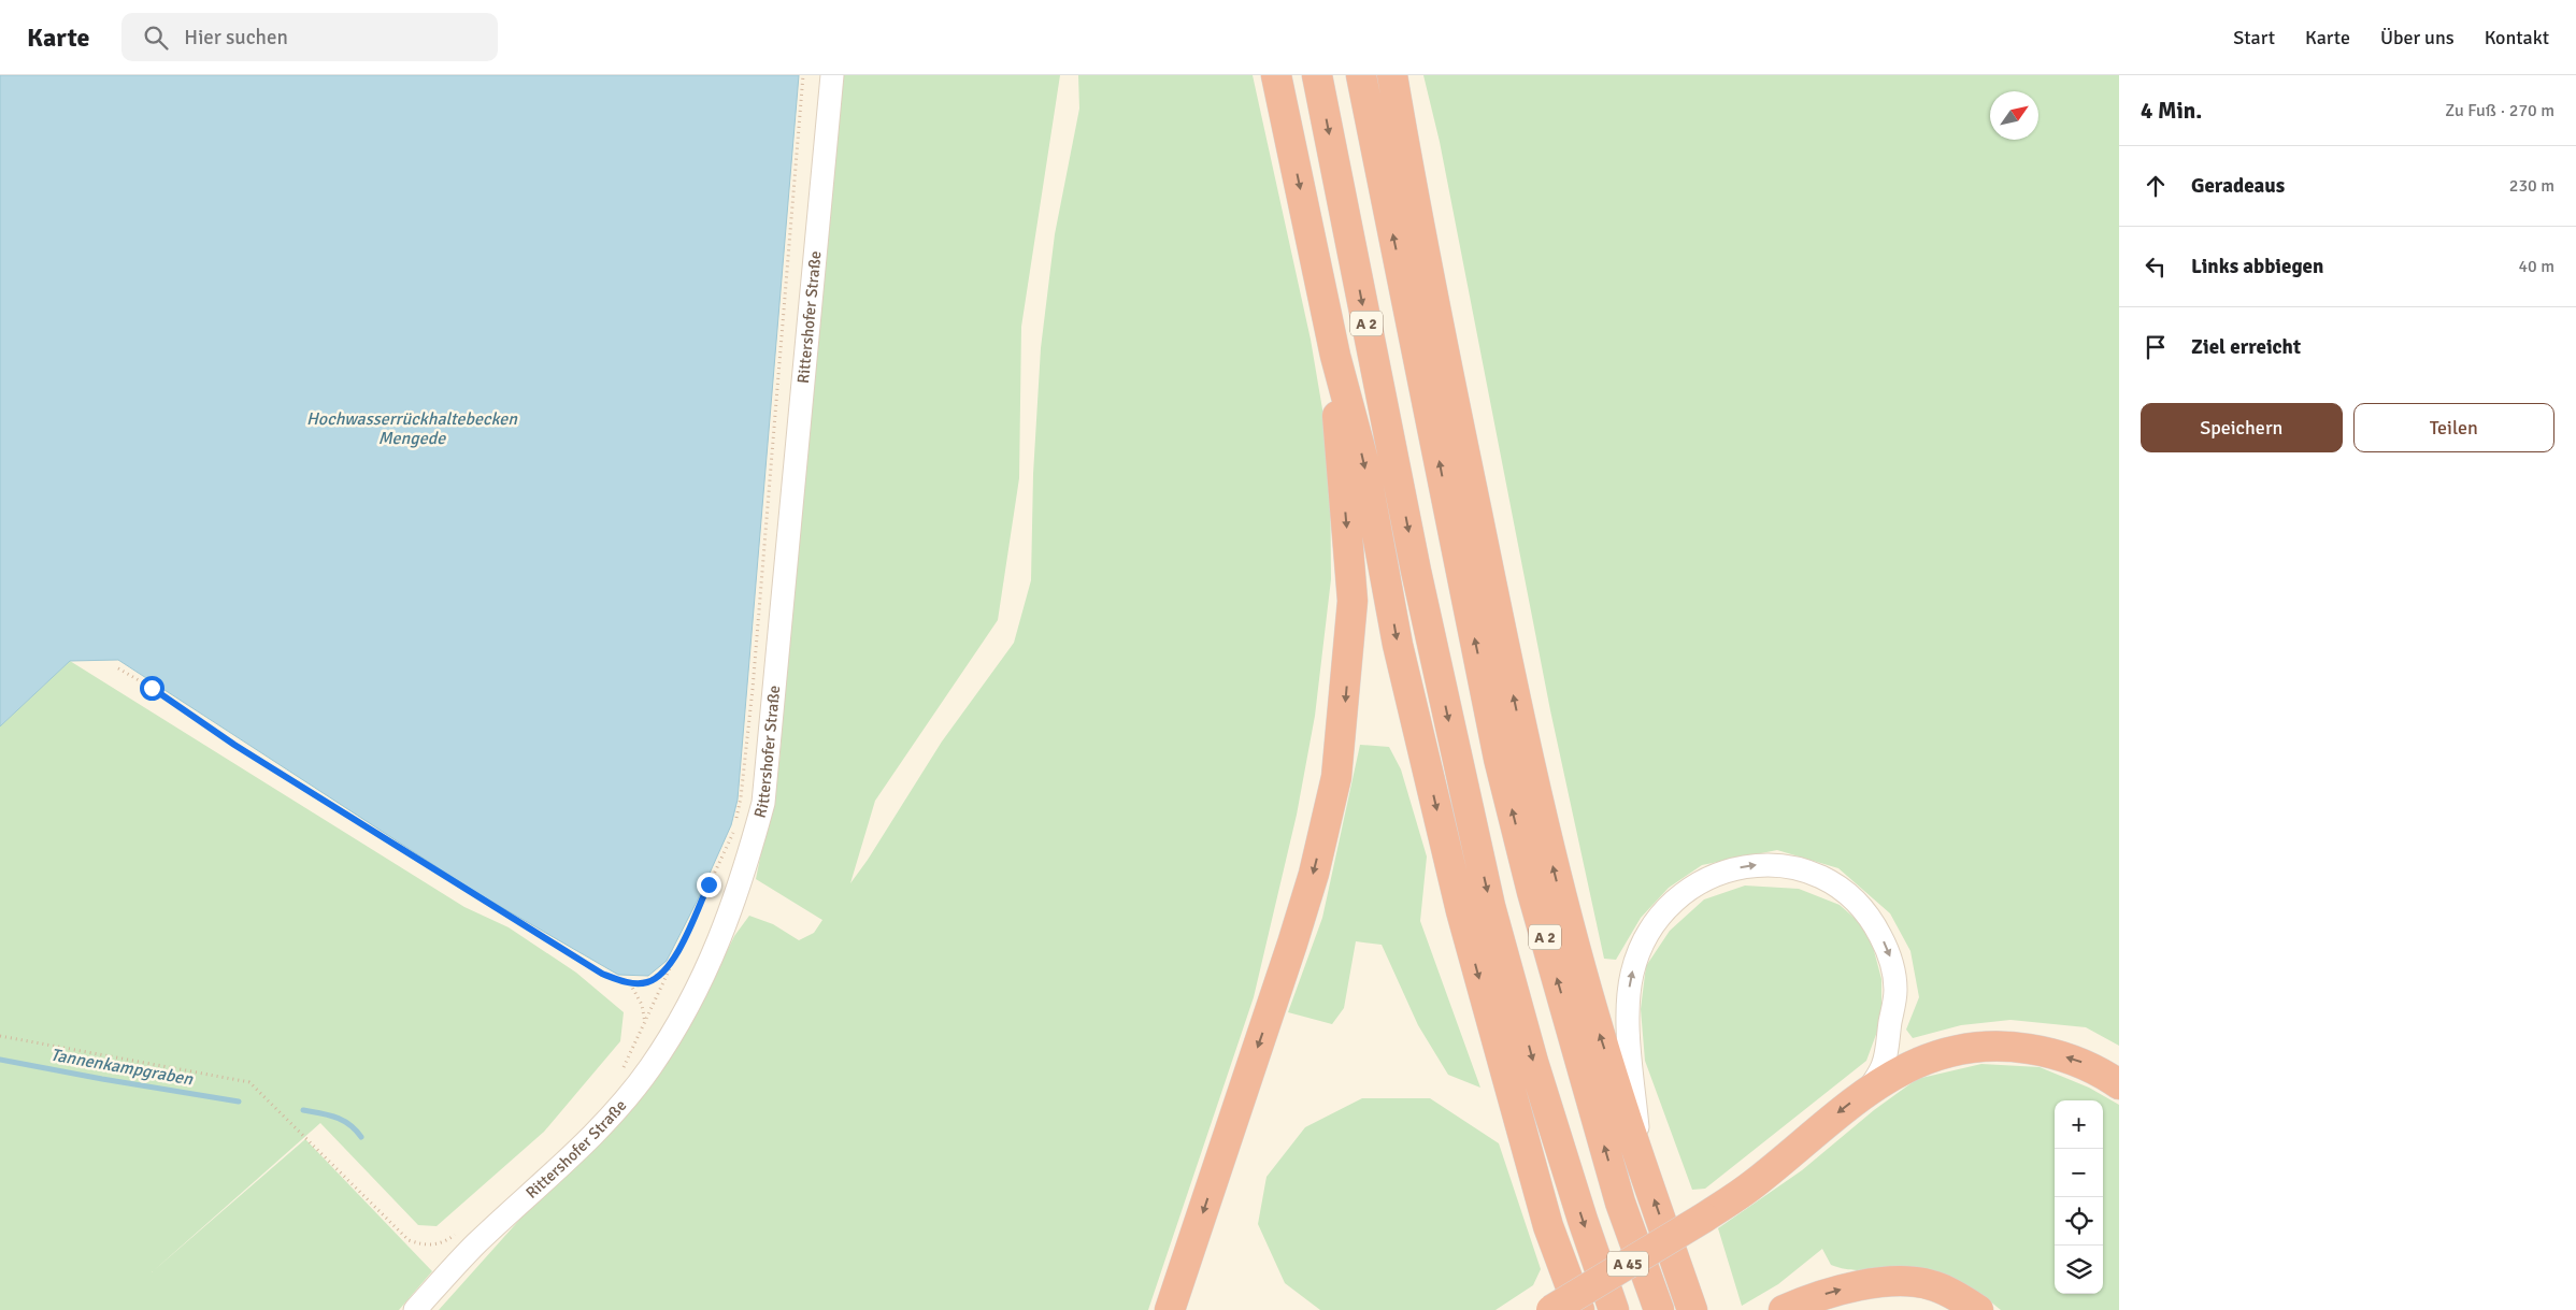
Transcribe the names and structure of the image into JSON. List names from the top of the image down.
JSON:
{
  "streets": {
    "highway": ["A 2", "A 45"],
    "street": ["Rittershofer Straße"]
  },
  "water": ["Hochwasserrückhaltebecken Mengede", "Tannenkampgraben"],
  "north": "top right",
  "page": {
    "header": "Karte",
    "search": "Hier suchen",
    "nav": [
      "Start",
      "Karte",
      "Über uns",
      "Kontakt"
    ],
    "heading": ["4 Min.", "Zu Fuß · 270 m"],
    "list": [
      ["Geradeaus", "230 m"],
      ["Links abbiegen", "40 m"],
      "Ziel erreicht"
    ],
    "buttons": ["Speichern", "Teilen"],
    "map_buttons": ["+", "−"]
  }
}
